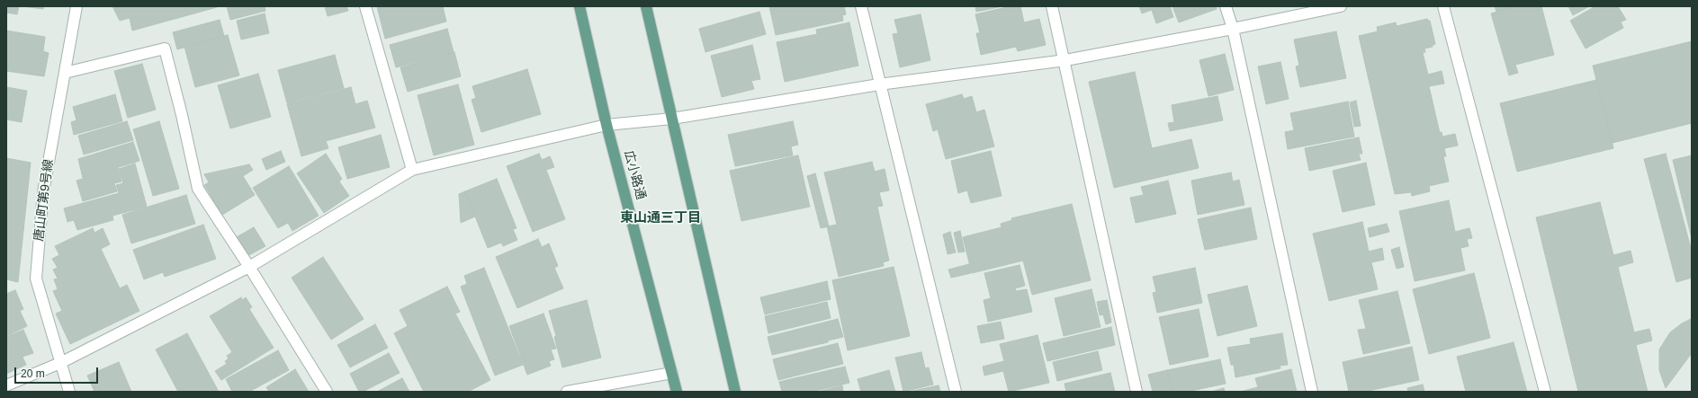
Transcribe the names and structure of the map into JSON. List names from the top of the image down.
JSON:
{
  "streets": {
    "main road": ["広小路通"],
    "street": ["唐山町第9号線"]
  },
  "districts": ["東山通三丁目"],
  "scale_bar": "20 m"
}
